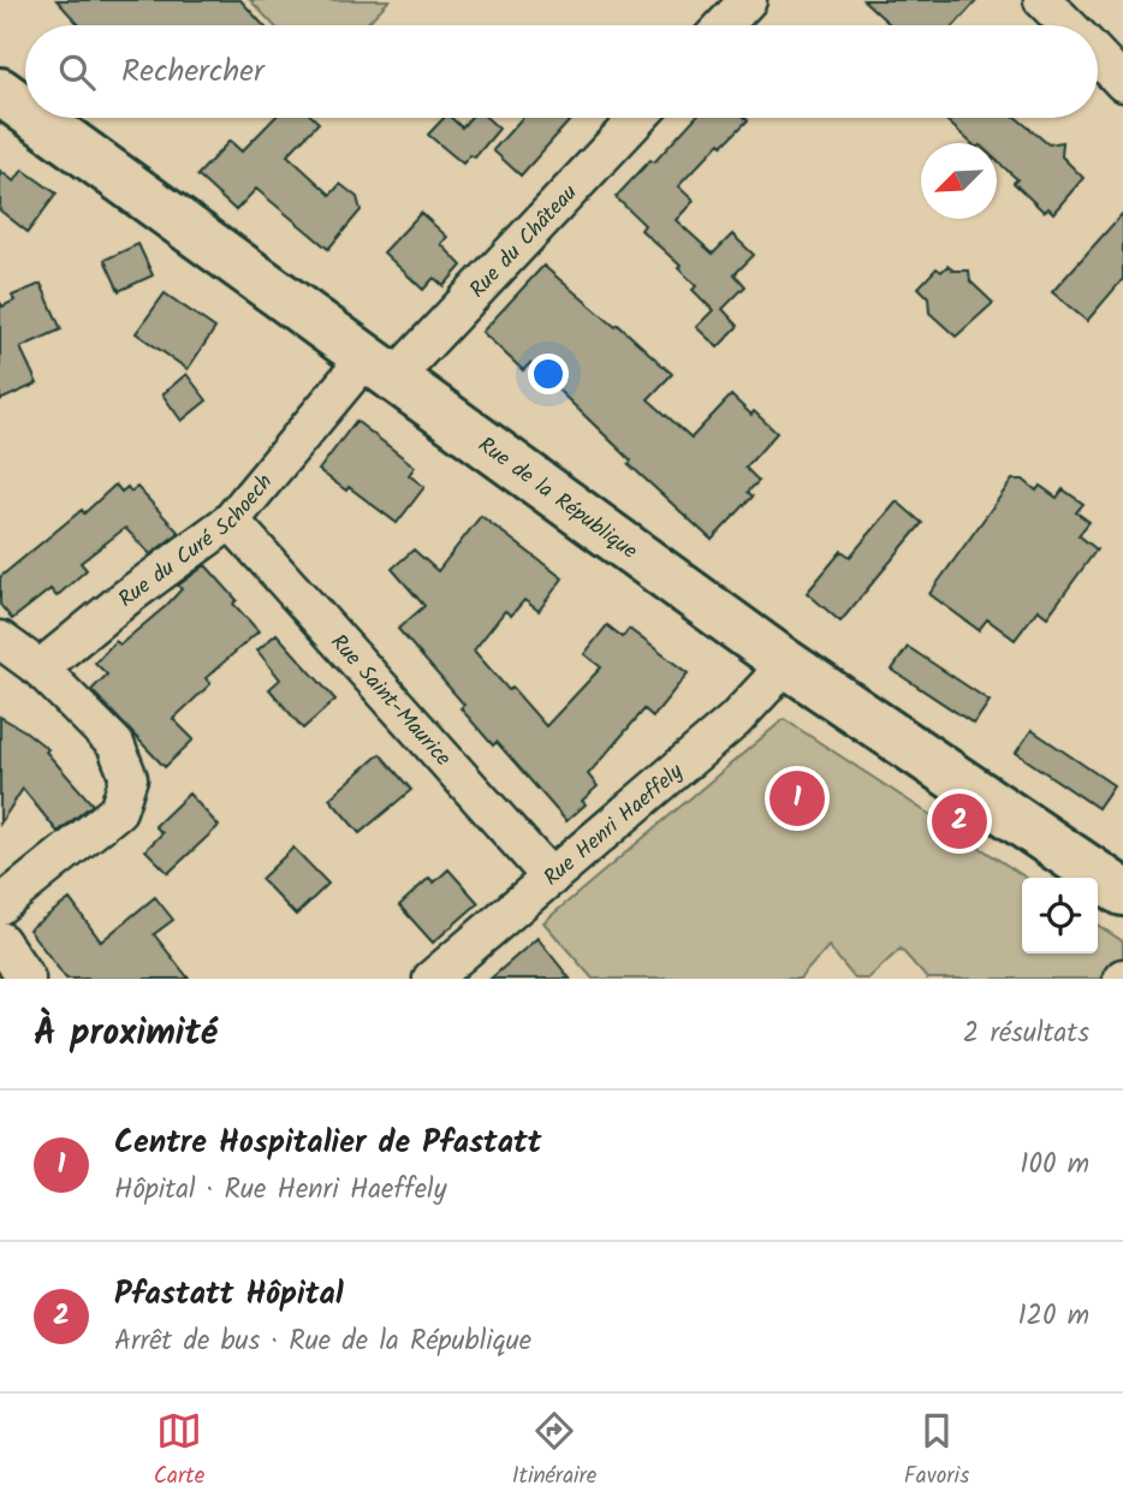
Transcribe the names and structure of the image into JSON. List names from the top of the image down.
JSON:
{
  "streets": {
    "main road": ["Rue de la République"],
    "street": [
      "Rue du Château",
      "Rue du Curé Schoech",
      "Rue Saint-Maurice",
      "Rue Henri Haeffely"
    ]
  },
  "crossings": [
    ["Rue du Château", "Rue de la République"],
    ["Rue du Château", "Rue du Curé Schoech"],
    ["Rue de la République", "Rue du Curé Schoech"],
    ["Rue de la République", "Rue Henri Haeffely"],
    ["Rue du Curé Schoech", "Rue Saint-Maurice"],
    ["Rue Saint-Maurice", "Rue Henri Haeffely"]
  ],
  "north": "bottom left",
  "page": {
    "search": "Rechercher",
    "pins": ["1", "2"],
    "heading": ["À proximité", "2 résultats"],
    "list": [
      {
        "mark": "1",
        "name": "Centre Hospitalier de Pfastatt",
        "note": "Hôpital · Rue Henri Haeffely",
        "value": "100 m"
      },
      {
        "mark": "2",
        "name": "Pfastatt Hôpital",
        "note": "Arrêt de bus · Rue de la République",
        "value": "120 m"
      }
    ],
    "nav": ["Carte", "Itinéraire", "Favoris"]
  }
}
